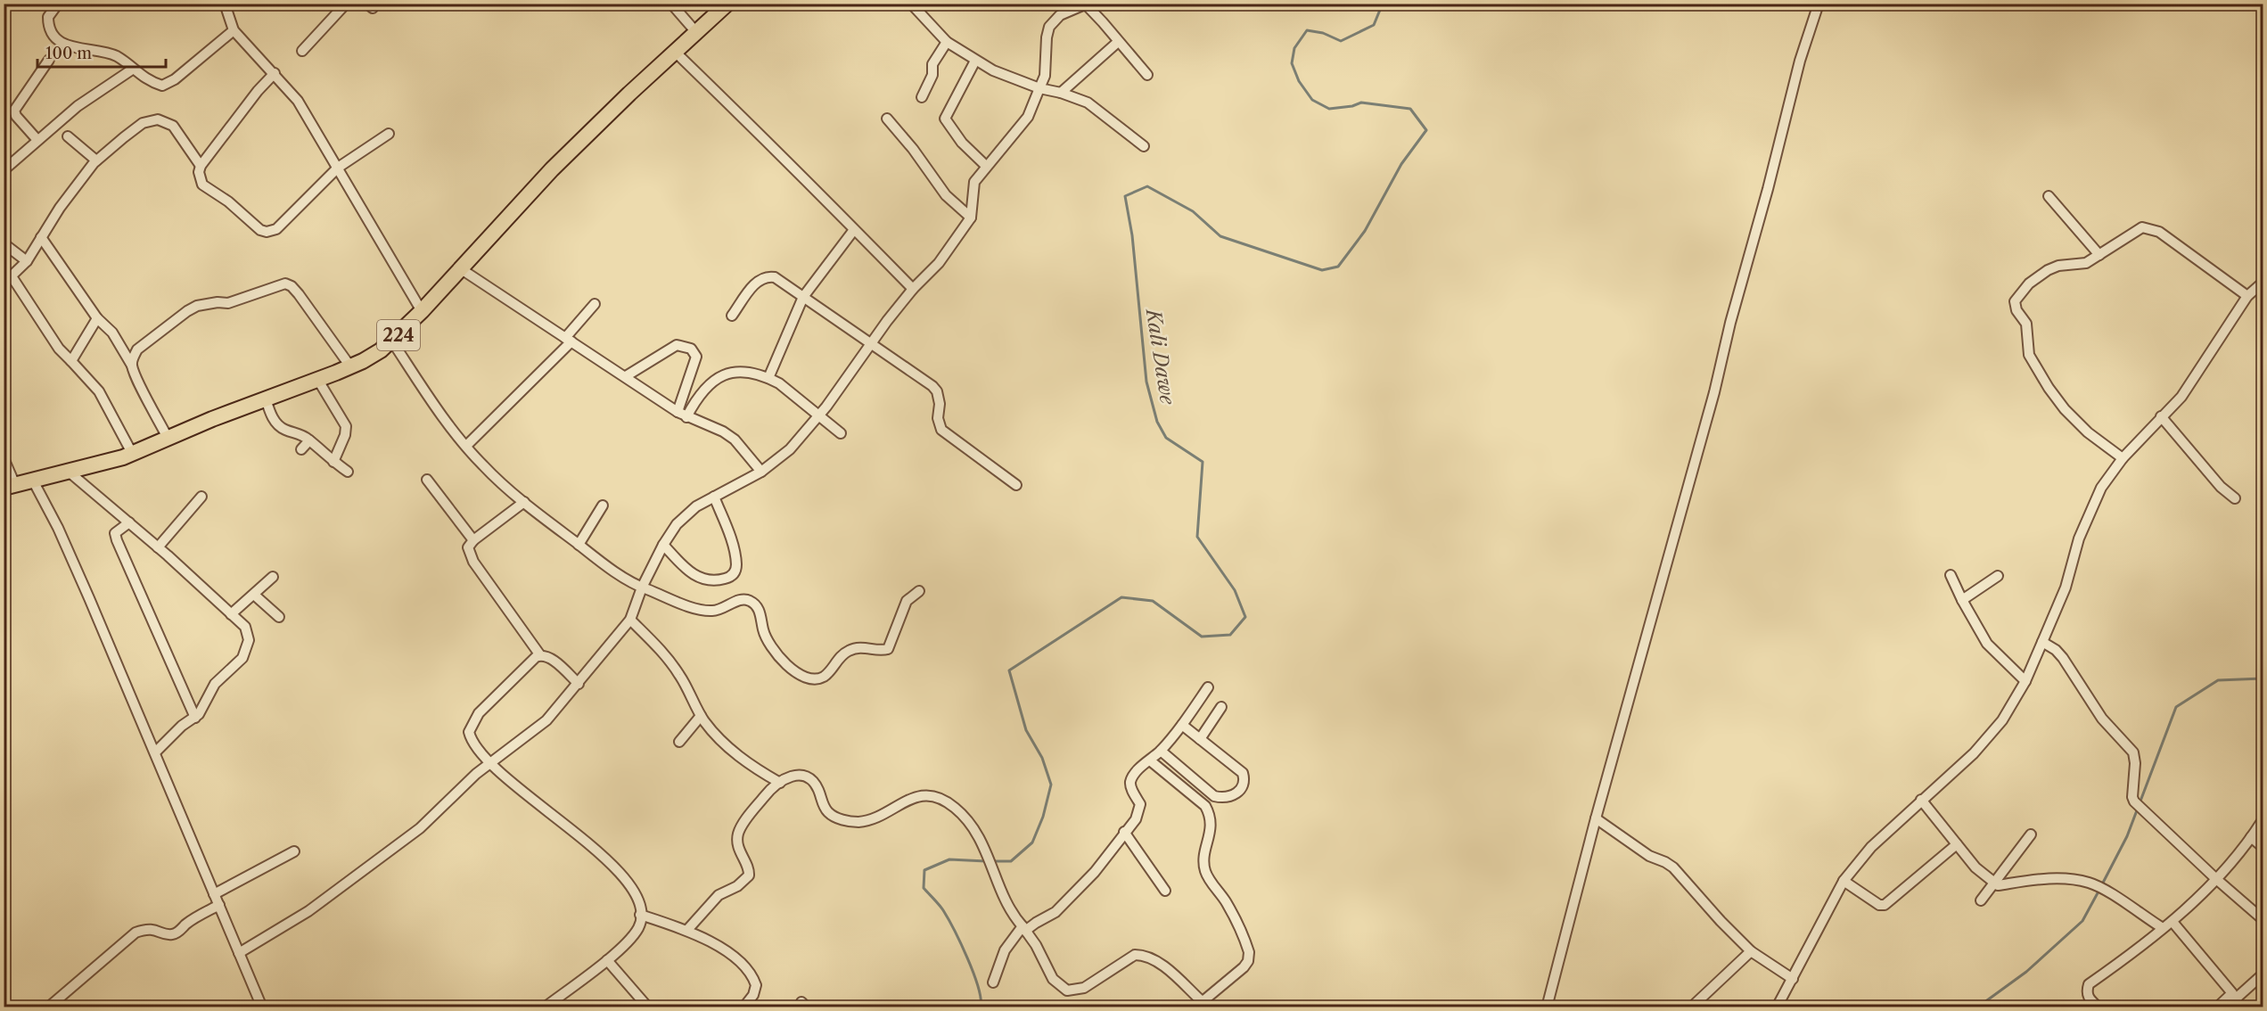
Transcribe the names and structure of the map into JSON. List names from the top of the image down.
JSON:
{
  "streets": {
    "main road": ["224"]
  },
  "water": ["Kali Dawe"],
  "scale_bar": "100 m"
}
